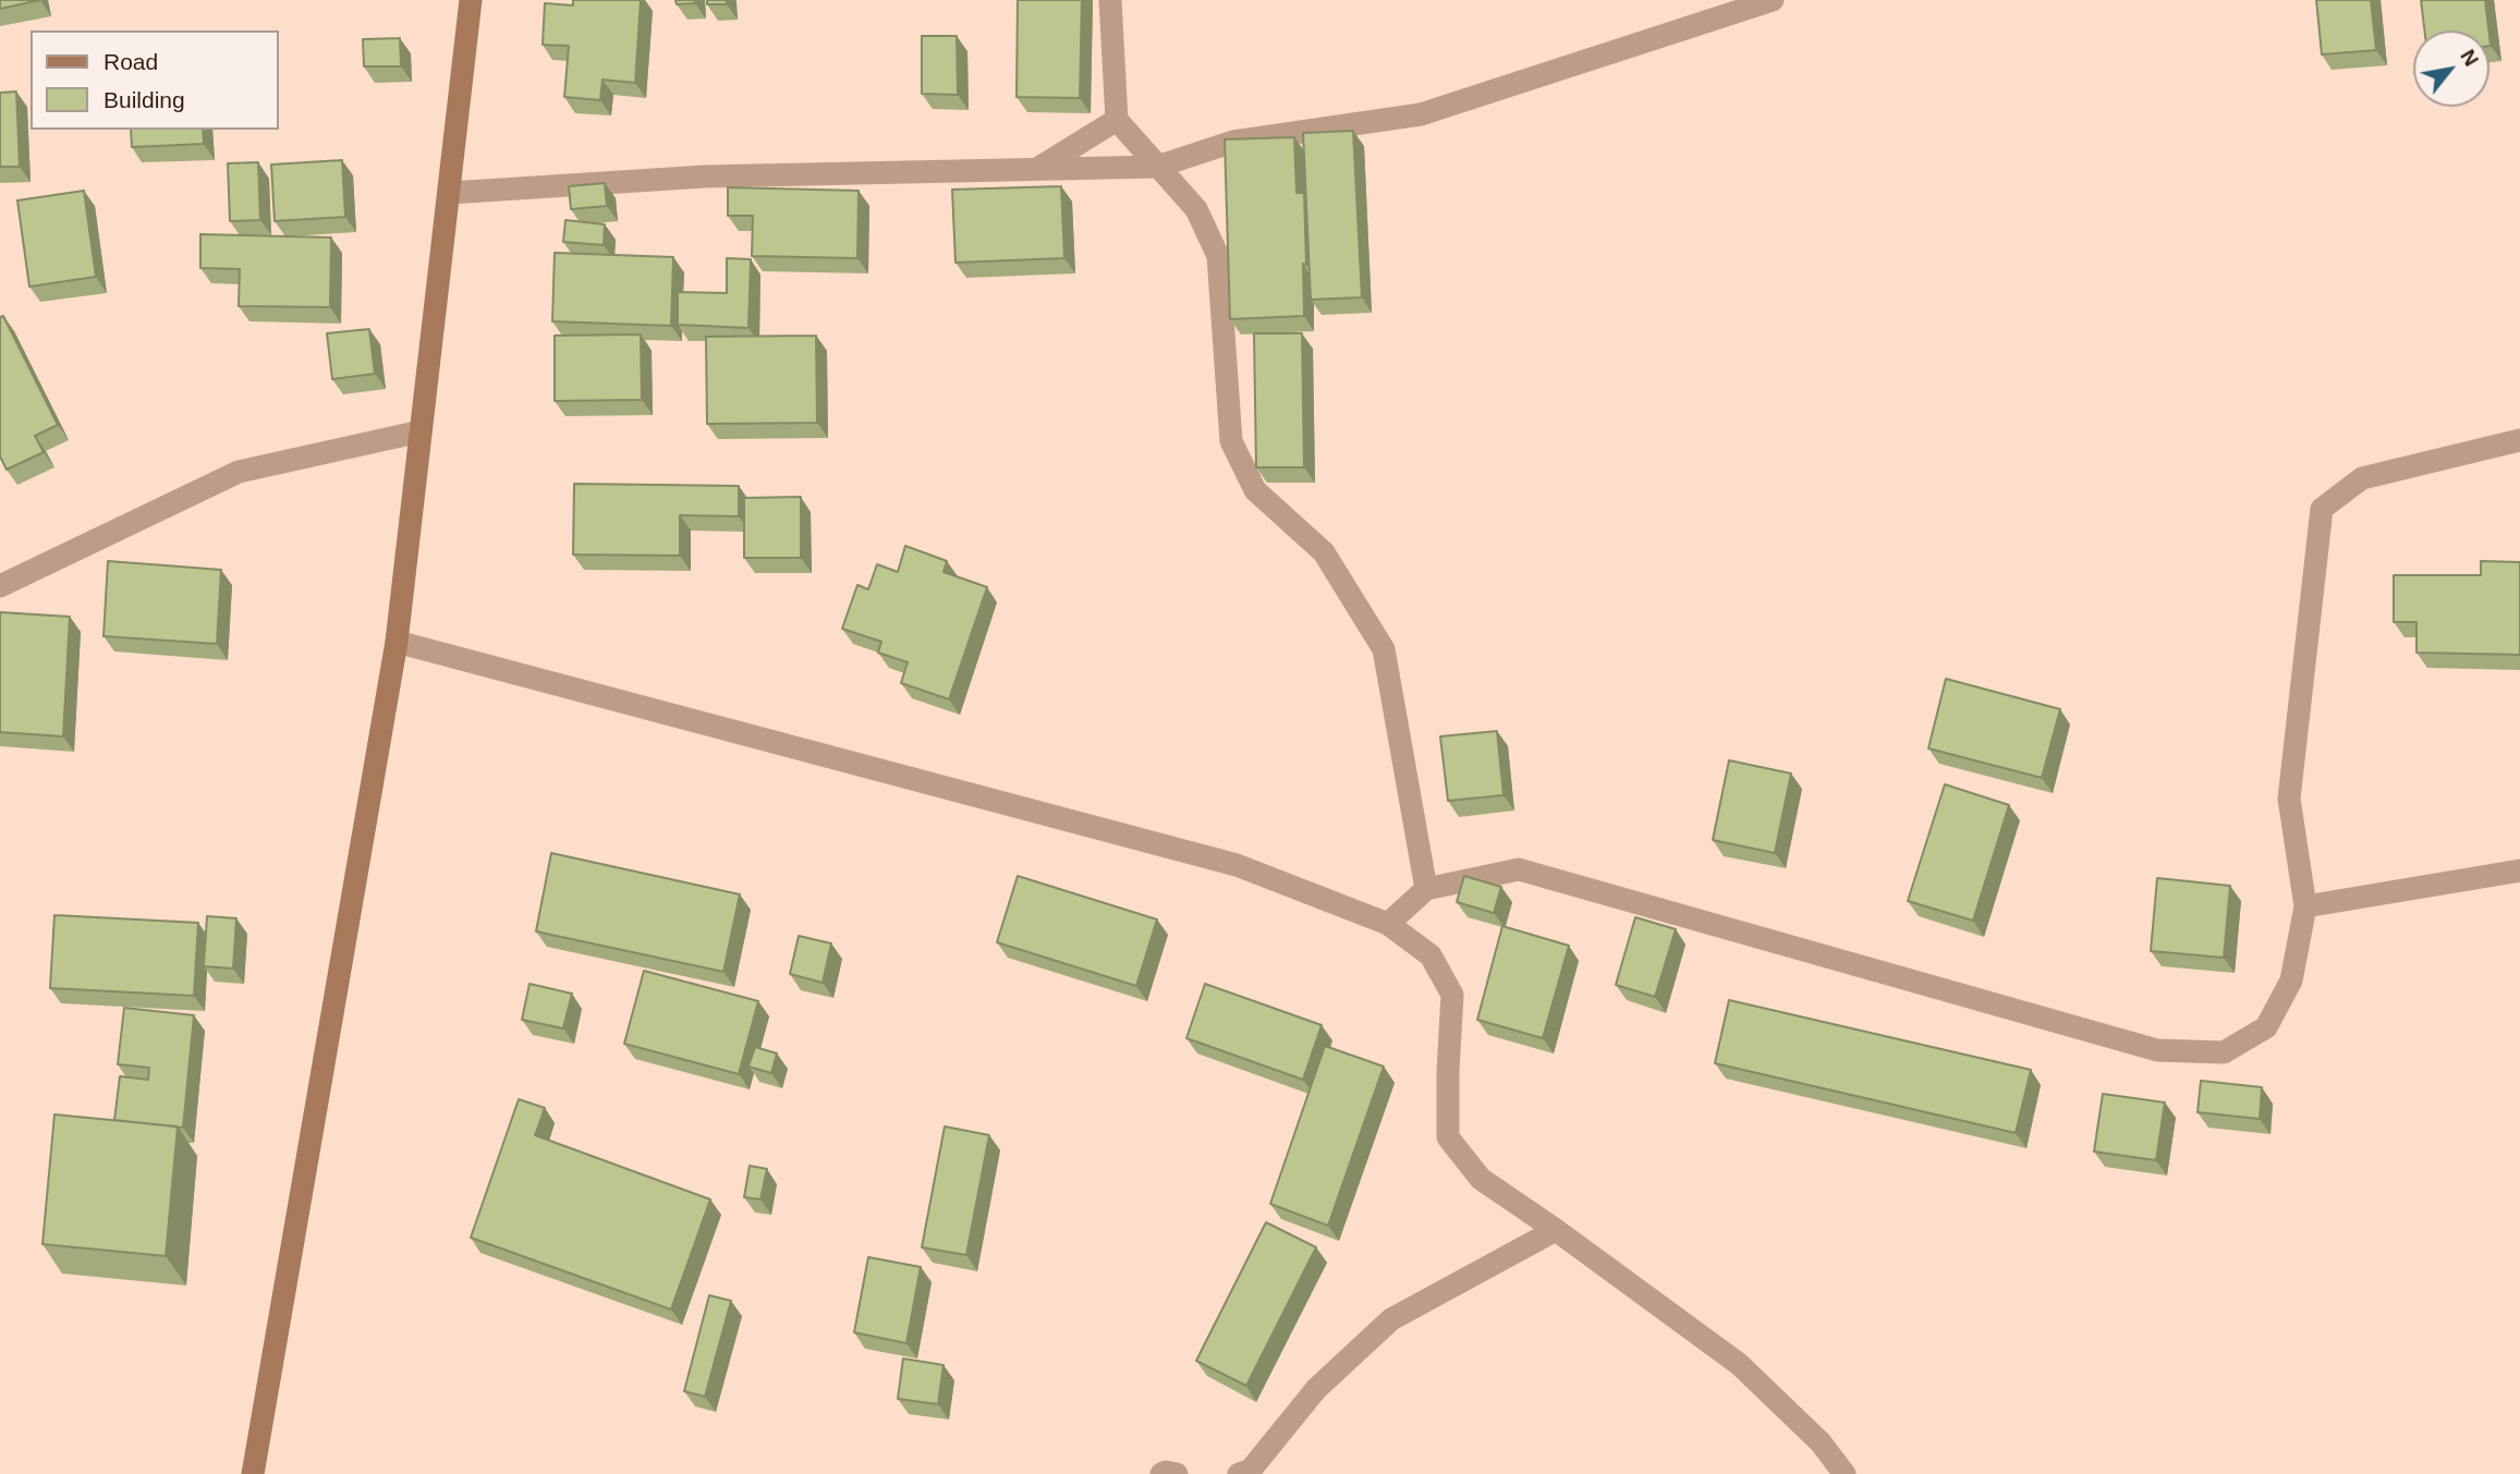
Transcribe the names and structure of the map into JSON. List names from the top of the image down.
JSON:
{
  "legend": ["Road", "Building"],
  "north": "top right"
}
